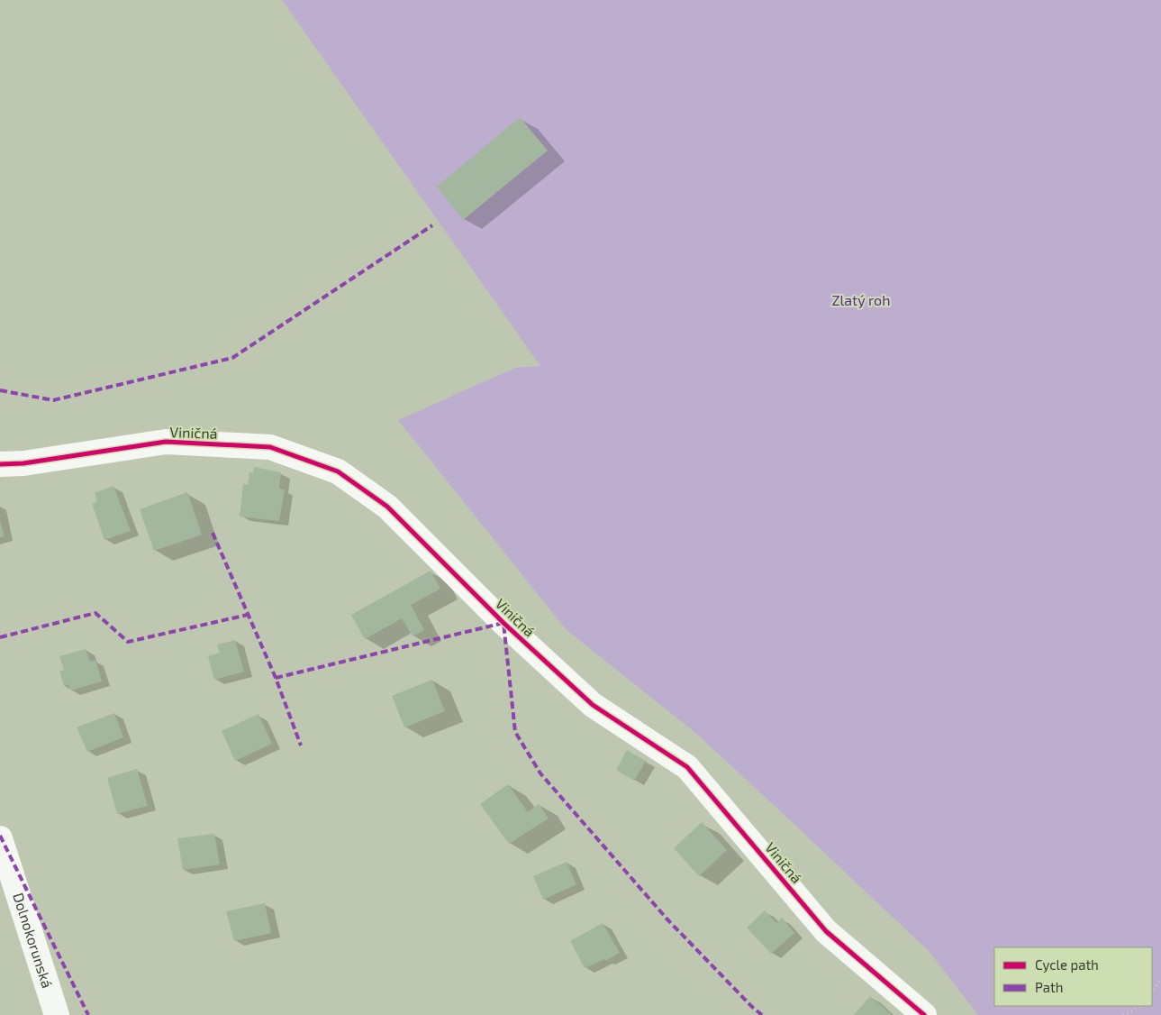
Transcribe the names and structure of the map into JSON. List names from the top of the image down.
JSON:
{
  "streets": {
    "lane": ["Viničná", "Dolnokorunská"]
  },
  "parks": ["Zlatý roh"],
  "legend": ["Cycle path", "Path"]
}
